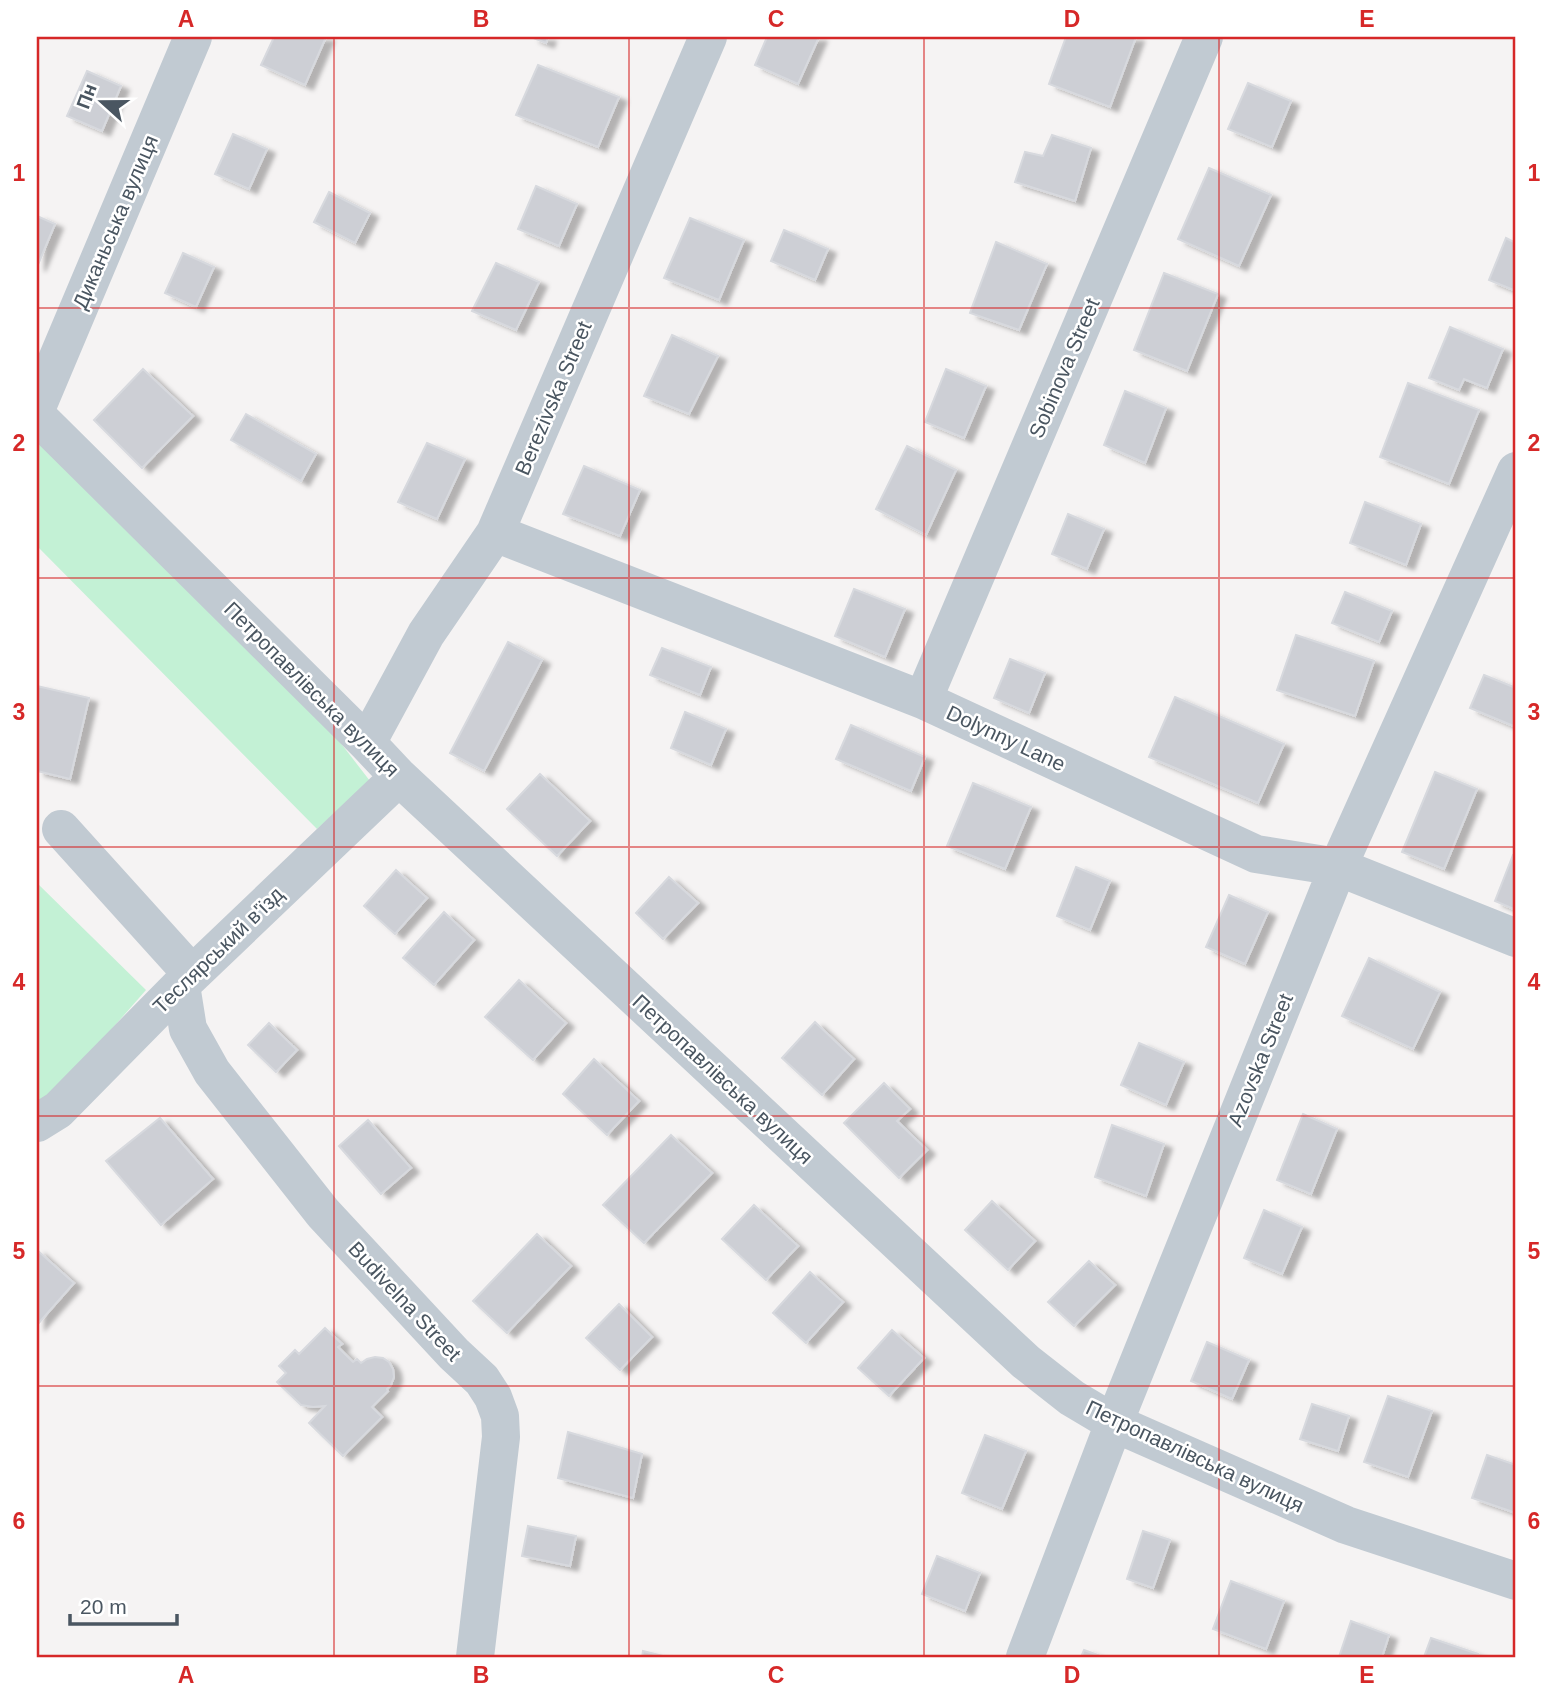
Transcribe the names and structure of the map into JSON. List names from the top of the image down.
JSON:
{
  "streets": {
    "street": [
      "Диканьська вулиця",
      "Sobinova Street",
      "Berezivska Street",
      "Петропавлівська вулиця",
      "Dolynny Lane",
      "Теслярський в'їзд",
      "Azovska Street",
      "Budivelna Street"
    ]
  },
  "crossings": [
    ["Sobinova Street", "Dolynny Lane"],
    ["Berezivska Street", "Петропавлівська вулиця"],
    ["Berezivska Street", "Dolynny Lane"],
    ["Петропавлівська вулиця", "Теслярський в'їзд"],
    ["Петропавлівська вулиця", "Azovska Street"],
    ["Dolynny Lane", "Azovska Street"],
    ["Теслярський в'їзд", "Budivelna Street"]
  ],
  "scale_bar": "20 m",
  "north": "left",
  "grid": {
    "columns": [
      "A",
      "B",
      "C",
      "D",
      "E"
    ],
    "rows": [
      "1",
      "2",
      "3",
      "4",
      "5",
      "6"
    ]
  }
}
